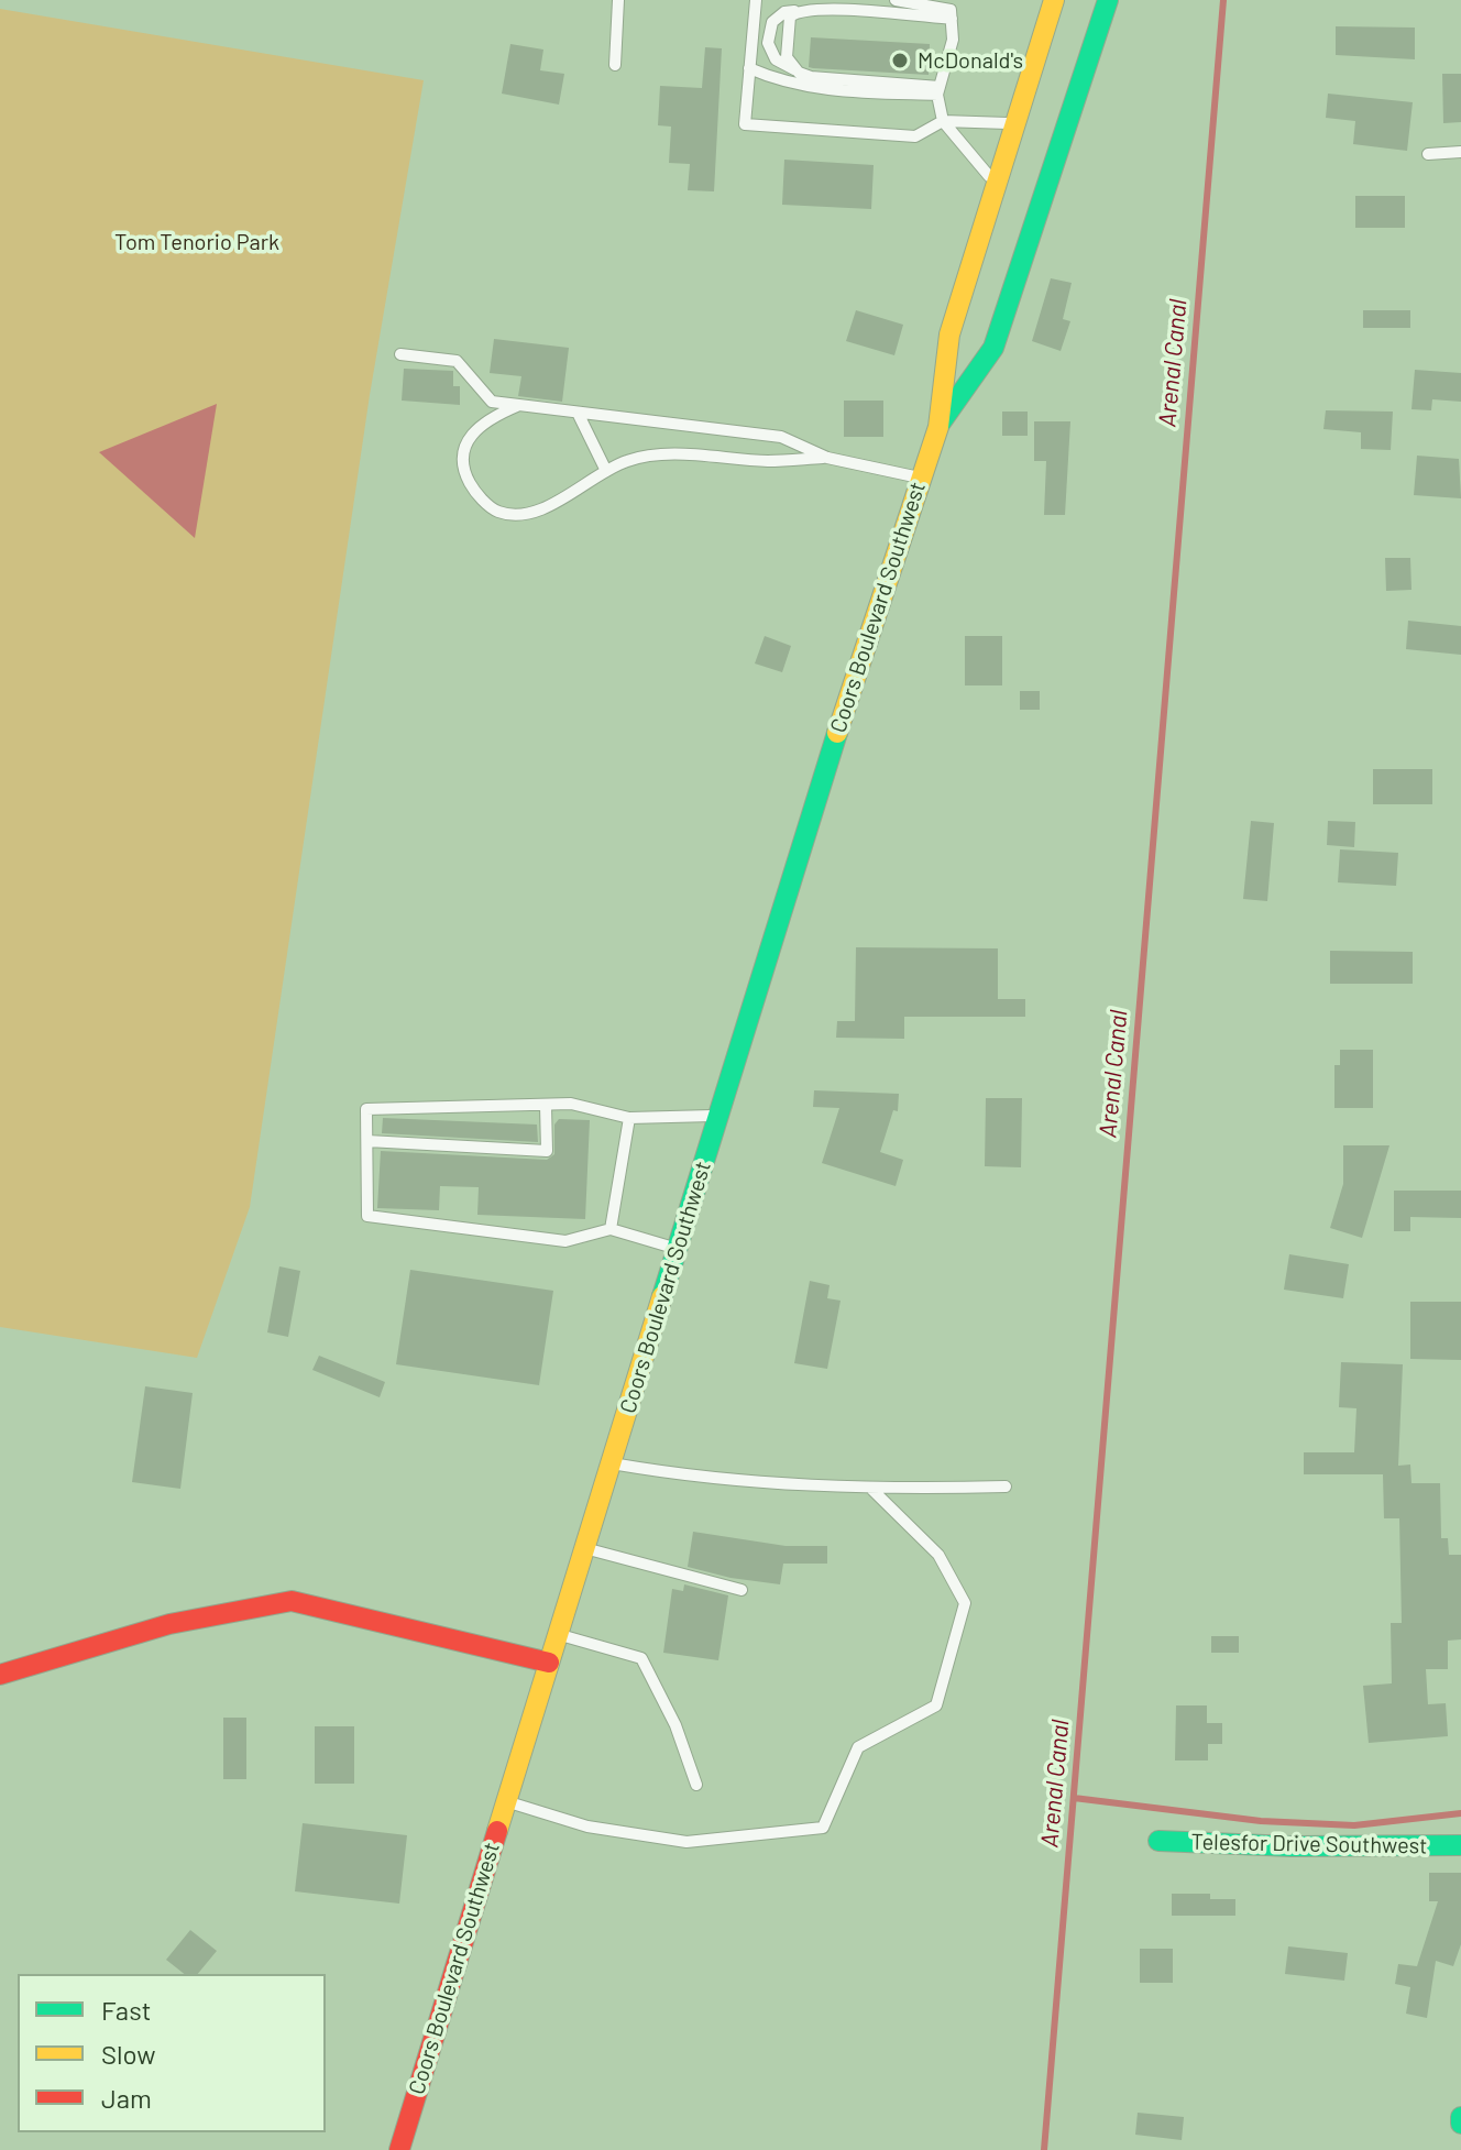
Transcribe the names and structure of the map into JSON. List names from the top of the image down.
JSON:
{
  "streets": {
    "main road": ["Coors Boulevard Southwest", "Telesfor Drive Southwest"]
  },
  "water": ["Arenal Canal"],
  "parks": ["Tom Tenorio Park"],
  "places": ["McDonald's"],
  "legend": ["Fast", "Slow", "Jam"]
}
